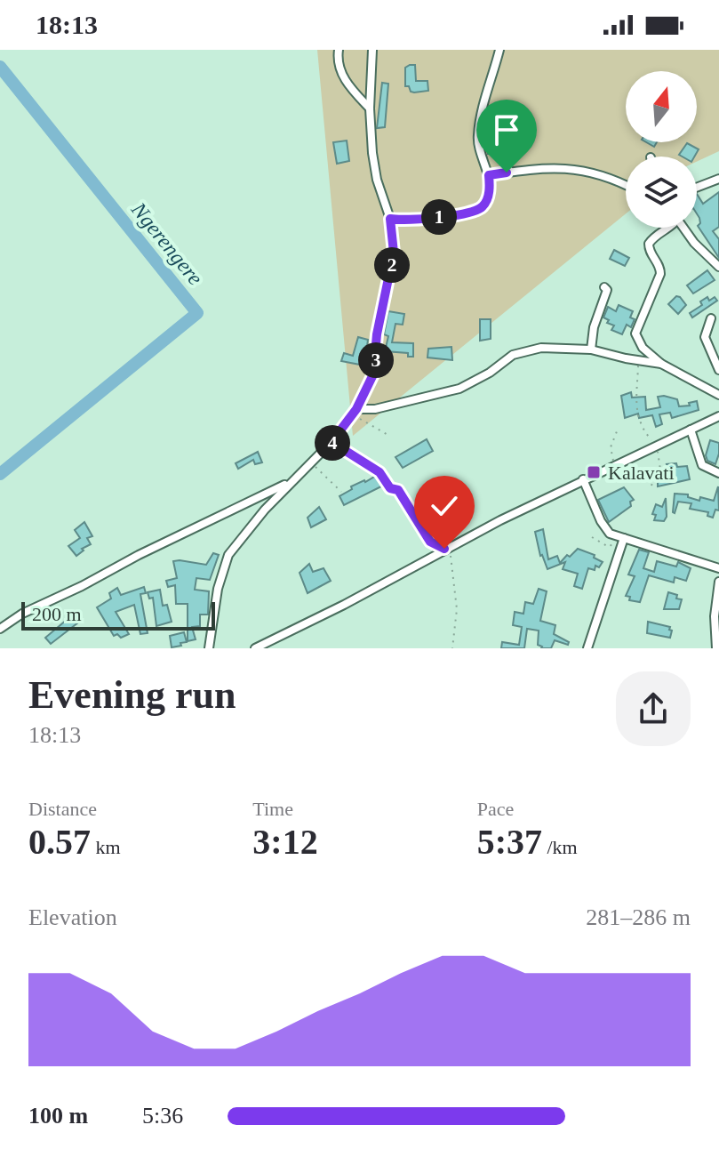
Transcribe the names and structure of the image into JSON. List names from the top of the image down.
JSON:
{
  "water": ["Ngerengere"],
  "places": {
    "transit": ["Kalavati"]
  },
  "scale_bar": "200 m",
  "north": "top",
  "page": {
    "status": "18:13",
    "pins": [
      "1",
      "2",
      "3",
      "4"
    ],
    "scale": "200 m",
    "heading": ["Evening run", "18:13"],
    "stats": [
      ["Distance", "0.57 km"],
      ["Time", "3:12"],
      ["Pace", "5:37 /km"]
    ],
    "chart": ["Elevation", "281–286 m"],
    "list": [
      {
        "name": "100 m",
        "note": "5:36"
      }
    ]
  }
}
